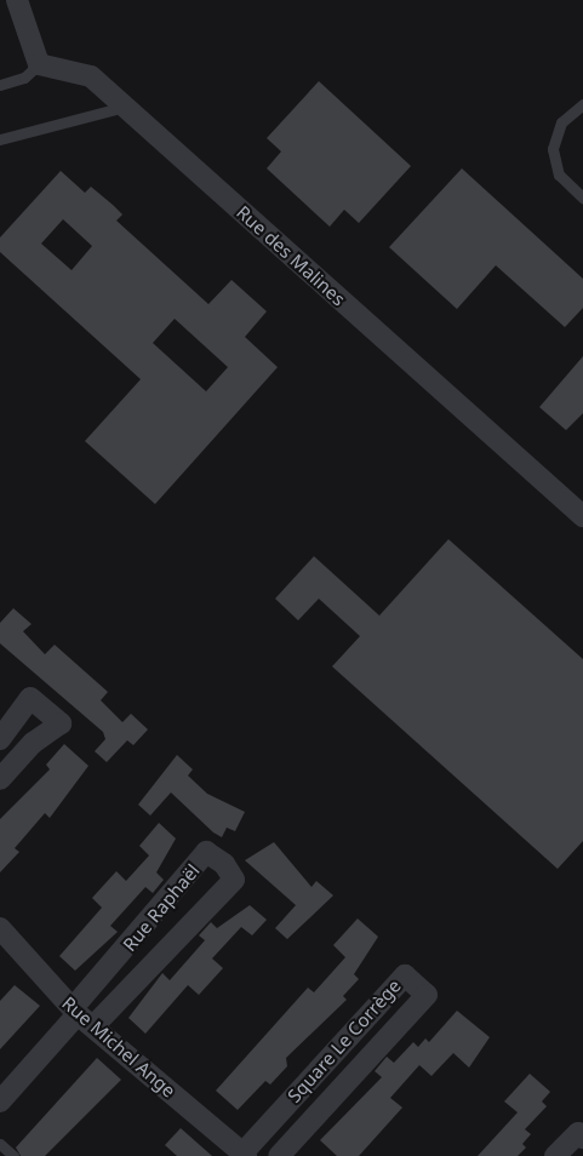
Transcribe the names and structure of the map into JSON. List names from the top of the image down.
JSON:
{
  "streets": {
    "street": [
      "Rue des Malines",
      "Rue Raphaël",
      "Square Le Corrège",
      "Rue Michel Ange"
    ]
  },
  "crossings": [
    ["Rue Raphaël", "Rue Michel Ange"],
    ["Square Le Corrège", "Rue Michel Ange"]
  ]
}
